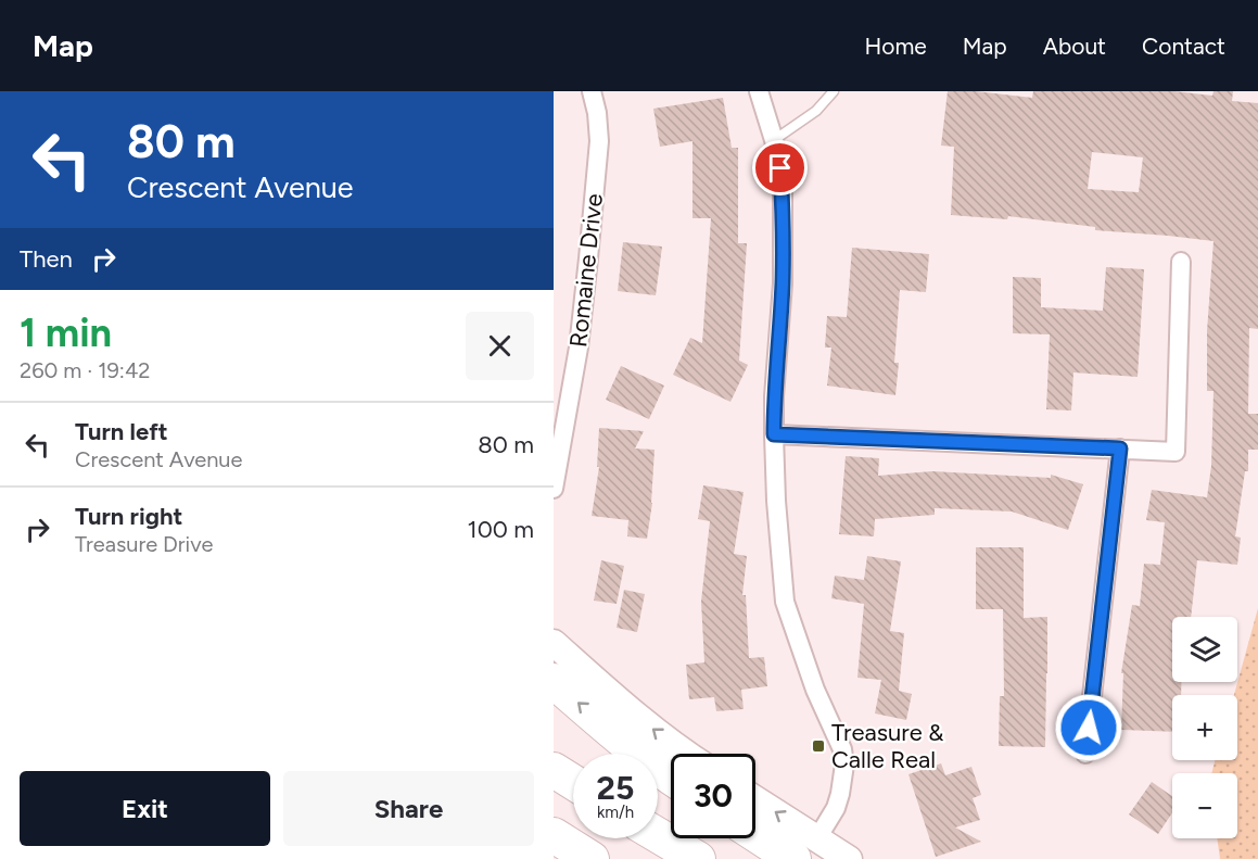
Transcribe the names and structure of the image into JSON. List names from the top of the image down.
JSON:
{
  "streets": {
    "street": ["Romaine Drive"]
  },
  "places": {
    "transit": ["Treasure & Calle Real"]
  },
  "page": {
    "header": "Map",
    "nav": [
      "Home",
      "Map",
      "About",
      "Contact"
    ],
    "turn": ["80 m", "Crescent Avenue"],
    "then": "Then",
    "heading": ["1 min", "260 m · 19:42"],
    "list": [
      {
        "name": "Turn left",
        "note": "Crescent Avenue",
        "value": "80 m"
      },
      {
        "name": "Turn right",
        "note": "Treasure Drive",
        "value": "100 m"
      }
    ],
    "map_buttons": ["+", "−"],
    "speed": "25 km/h",
    "limit": "30",
    "buttons": ["Exit", "Share"]
  }
}
